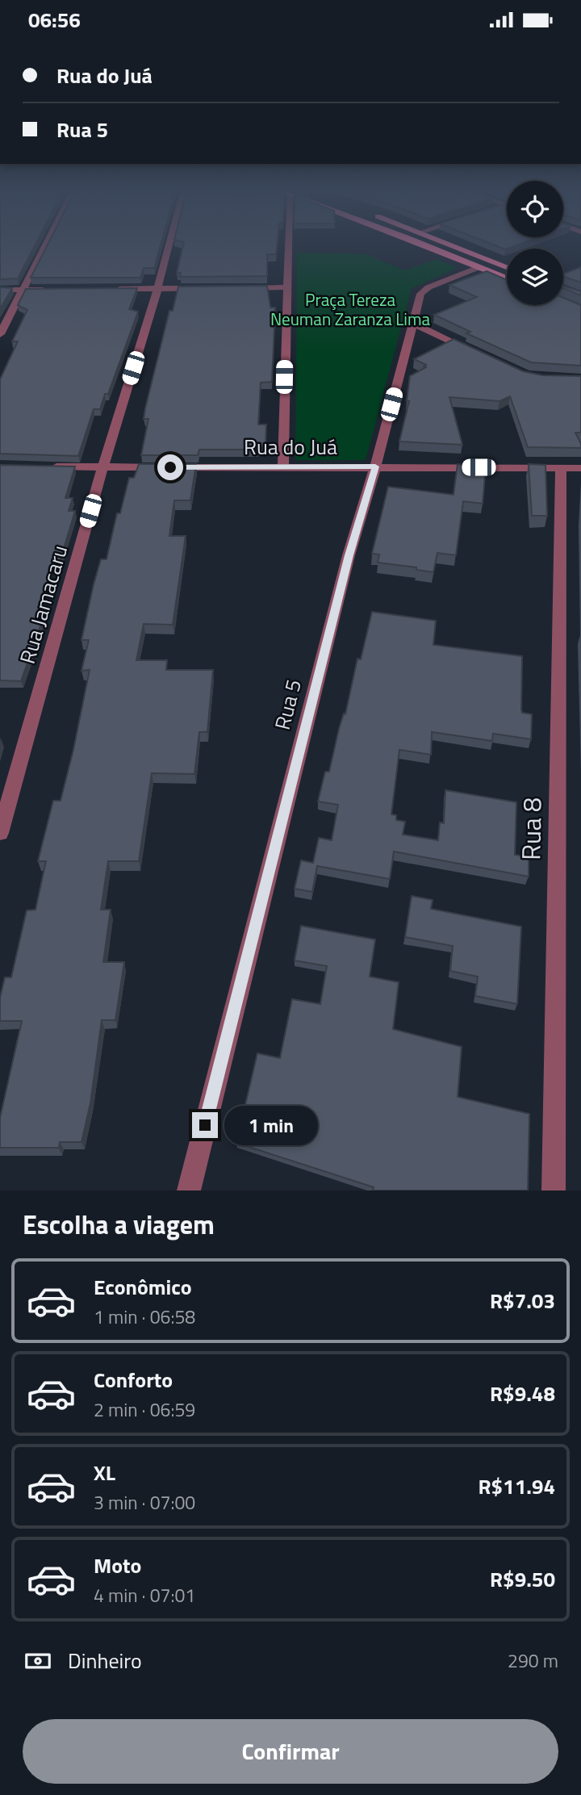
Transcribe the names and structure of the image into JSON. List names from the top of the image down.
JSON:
{
  "streets": {
    "street": [
      "Rua do Juá",
      "Rua Jamacaru",
      "Rua 5",
      "Rua 8"
    ]
  },
  "crossings": [
    ["Rua do Juá", "Rua Jamacaru"],
    ["Rua do Juá", "Rua 5"],
    ["Rua do Juá", "Rua 8"]
  ],
  "parks": ["Praça Tereza Neuman Zaranza Lima"],
  "page": {
    "status": "06:56",
    "banner": ["Rua do Juá", "Rua 5"],
    "bubble": "1 min",
    "heading": "Escolha a viagem",
    "list": [
      {
        "name": "Econômico",
        "note": "1 min · 06:58",
        "value": "R$7.03"
      },
      {
        "name": "Conforto",
        "note": "2 min · 06:59",
        "value": "R$9.48"
      },
      {
        "name": "XL",
        "note": "3 min · 07:00",
        "value": "R$11.94"
      },
      {
        "name": "Moto",
        "note": "4 min · 07:01",
        "value": "R$9.50"
      }
    ],
    "pay": ["Dinheiro", "290 m"],
    "buttons": "Confirmar"
  }
}
